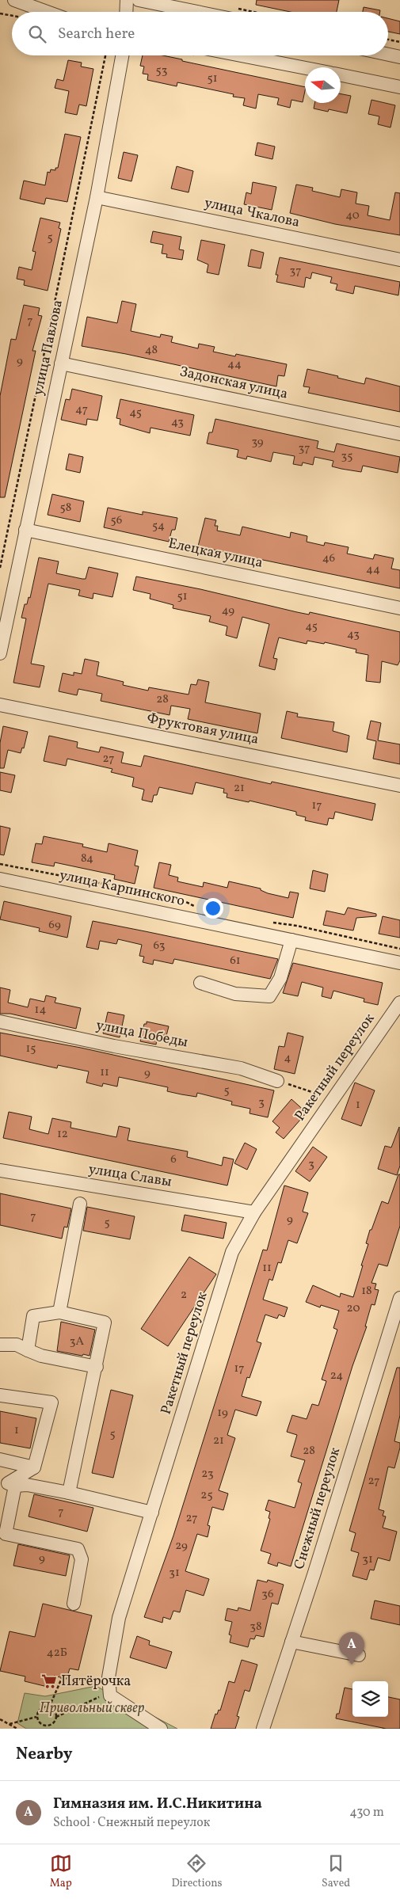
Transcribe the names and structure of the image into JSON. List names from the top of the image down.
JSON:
{
  "streets": {
    "street": [
      "улица Чкалова",
      "улица Павлова",
      "Задонская улица",
      "Елецкая улица",
      "Фруктовая улица",
      "улица Карпинского",
      "улица Победы",
      "Ракетный переулок",
      "улица Славы",
      "Снежный переулок"
    ]
  },
  "crossings": [
    ["улица Чкалова", "улица Павлова"],
    ["улица Павлова", "Задонская улица"],
    ["улица Павлова", "Елецкая улица"],
    ["Ракетный переулок", "улица Славы"]
  ],
  "parks": ["Привольный сквер"],
  "places": {
    "supermarket": ["Пятёрочка"]
  },
  "house_numbers": [
    "53",
    "51",
    "40",
    "5",
    "37",
    "7",
    "48",
    "9",
    "44",
    "47",
    "45",
    "43",
    "39",
    "37",
    "35",
    "58",
    "56",
    "54",
    "46",
    "44",
    "51",
    "49",
    "45",
    "43",
    "28",
    "27",
    "21",
    "17",
    "84",
    "69",
    "63",
    "61",
    "14",
    "15",
    "4",
    "11",
    "9",
    "5",
    "3",
    "1",
    "12",
    "6",
    "3",
    "7",
    "9",
    "5",
    "11",
    "18",
    "2",
    "20",
    "3А",
    "17",
    "24",
    "19",
    "1",
    "5",
    "21",
    "28",
    "23",
    "27",
    "25",
    "7",
    "27",
    "29",
    "9",
    "31",
    "31",
    "36",
    "38",
    "42Б"
  ],
  "north": "left",
  "page": {
    "search": "Search here",
    "pins": "A",
    "heading": "Nearby",
    "list": [
      {
        "mark": "A",
        "name": "Гимназия им. И.С.Никитина",
        "note": "School · Снежный переулок",
        "value": "430 m"
      }
    ],
    "nav": ["Map", "Directions", "Saved"]
  }
}
